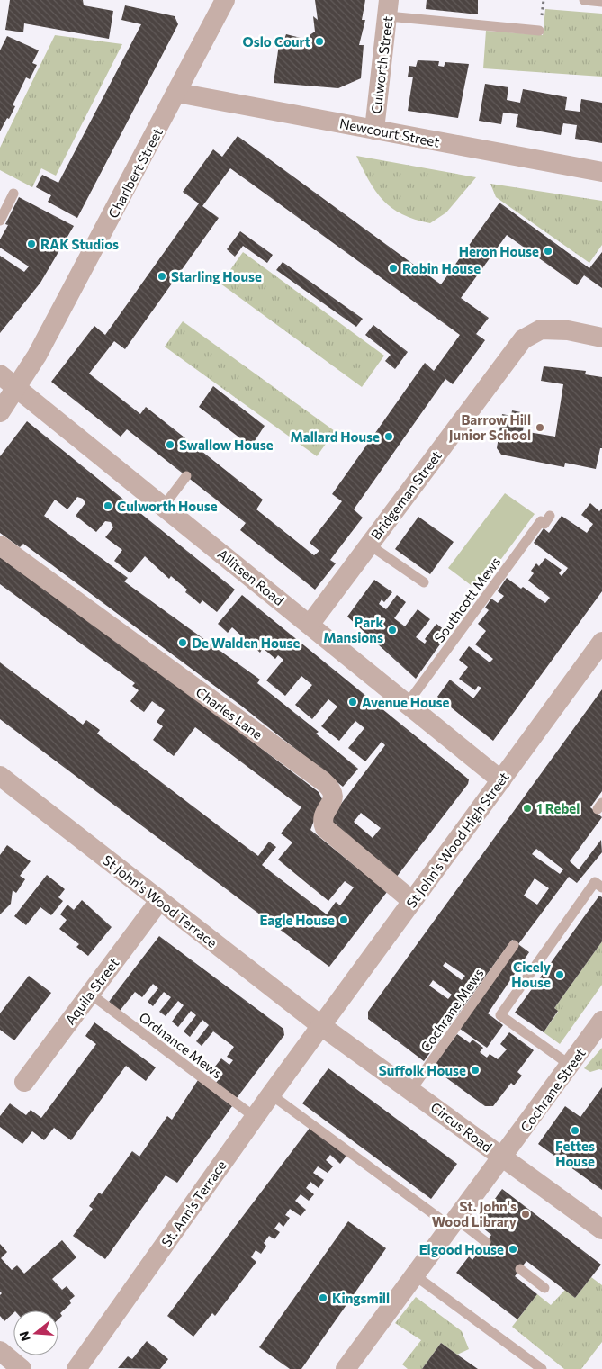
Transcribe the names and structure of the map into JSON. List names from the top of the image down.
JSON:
{
  "streets": {
    "street": [
      "Culworth Street",
      "Newcourt Street",
      "Charlbert Street",
      "Bridgeman Street",
      "Allitsen Road",
      "Charles Lane",
      "St John's Wood High Street",
      "St John's Wood Terrace",
      "Aquila Street",
      "Cochrane Street",
      "Circus Road",
      "St. Ann's Terrace"
    ],
    "lane": ["Southcott Mews", "Cochrane Mews", "Ordnance Mews"]
  },
  "crossings": [
    ["Culworth Street", "Newcourt Street"],
    ["Newcourt Street", "Charlbert Street"],
    ["Charlbert Street", "Allitsen Road"],
    ["Bridgeman Street", "Allitsen Road"],
    ["Allitsen Road", "Southcott Mews"],
    ["Allitsen Road", "St John's Wood High Street"],
    ["Charles Lane", "St John's Wood High Street"],
    ["St John's Wood High Street", "St John's Wood Terrace"],
    ["St John's Wood High Street", "Circus Road"],
    ["St John's Wood High Street", "St. Ann's Terrace"],
    ["St John's Wood Terrace", "Aquila Street"],
    ["St John's Wood Terrace", "Circus Road"],
    ["St John's Wood Terrace", "St. Ann's Terrace"],
    ["Aquila Street", "Ordnance Mews"],
    ["Cochrane Mews", "Circus Road"],
    ["Ordnance Mews", "St. Ann's Terrace"],
    ["Cochrane Street", "Circus Road"],
    ["Circus Road", "St. Ann's Terrace"]
  ],
  "places": [
    "Oslo Court",
    "RAK Studios",
    "Heron House",
    "Robin House",
    "Starling House",
    "Barrow Hill Junior School",
    "Mallard House",
    "Swallow House",
    "Culworth House",
    "Park Mansions",
    "De Walden House",
    "Avenue House",
    "1 Rebel",
    "Eagle House",
    "Cicely House",
    "Suffolk House",
    "Fettes House",
    "St. John's Wood Library",
    "Elgood House",
    "Kingsmill"
  ],
  "north": "left"
}
